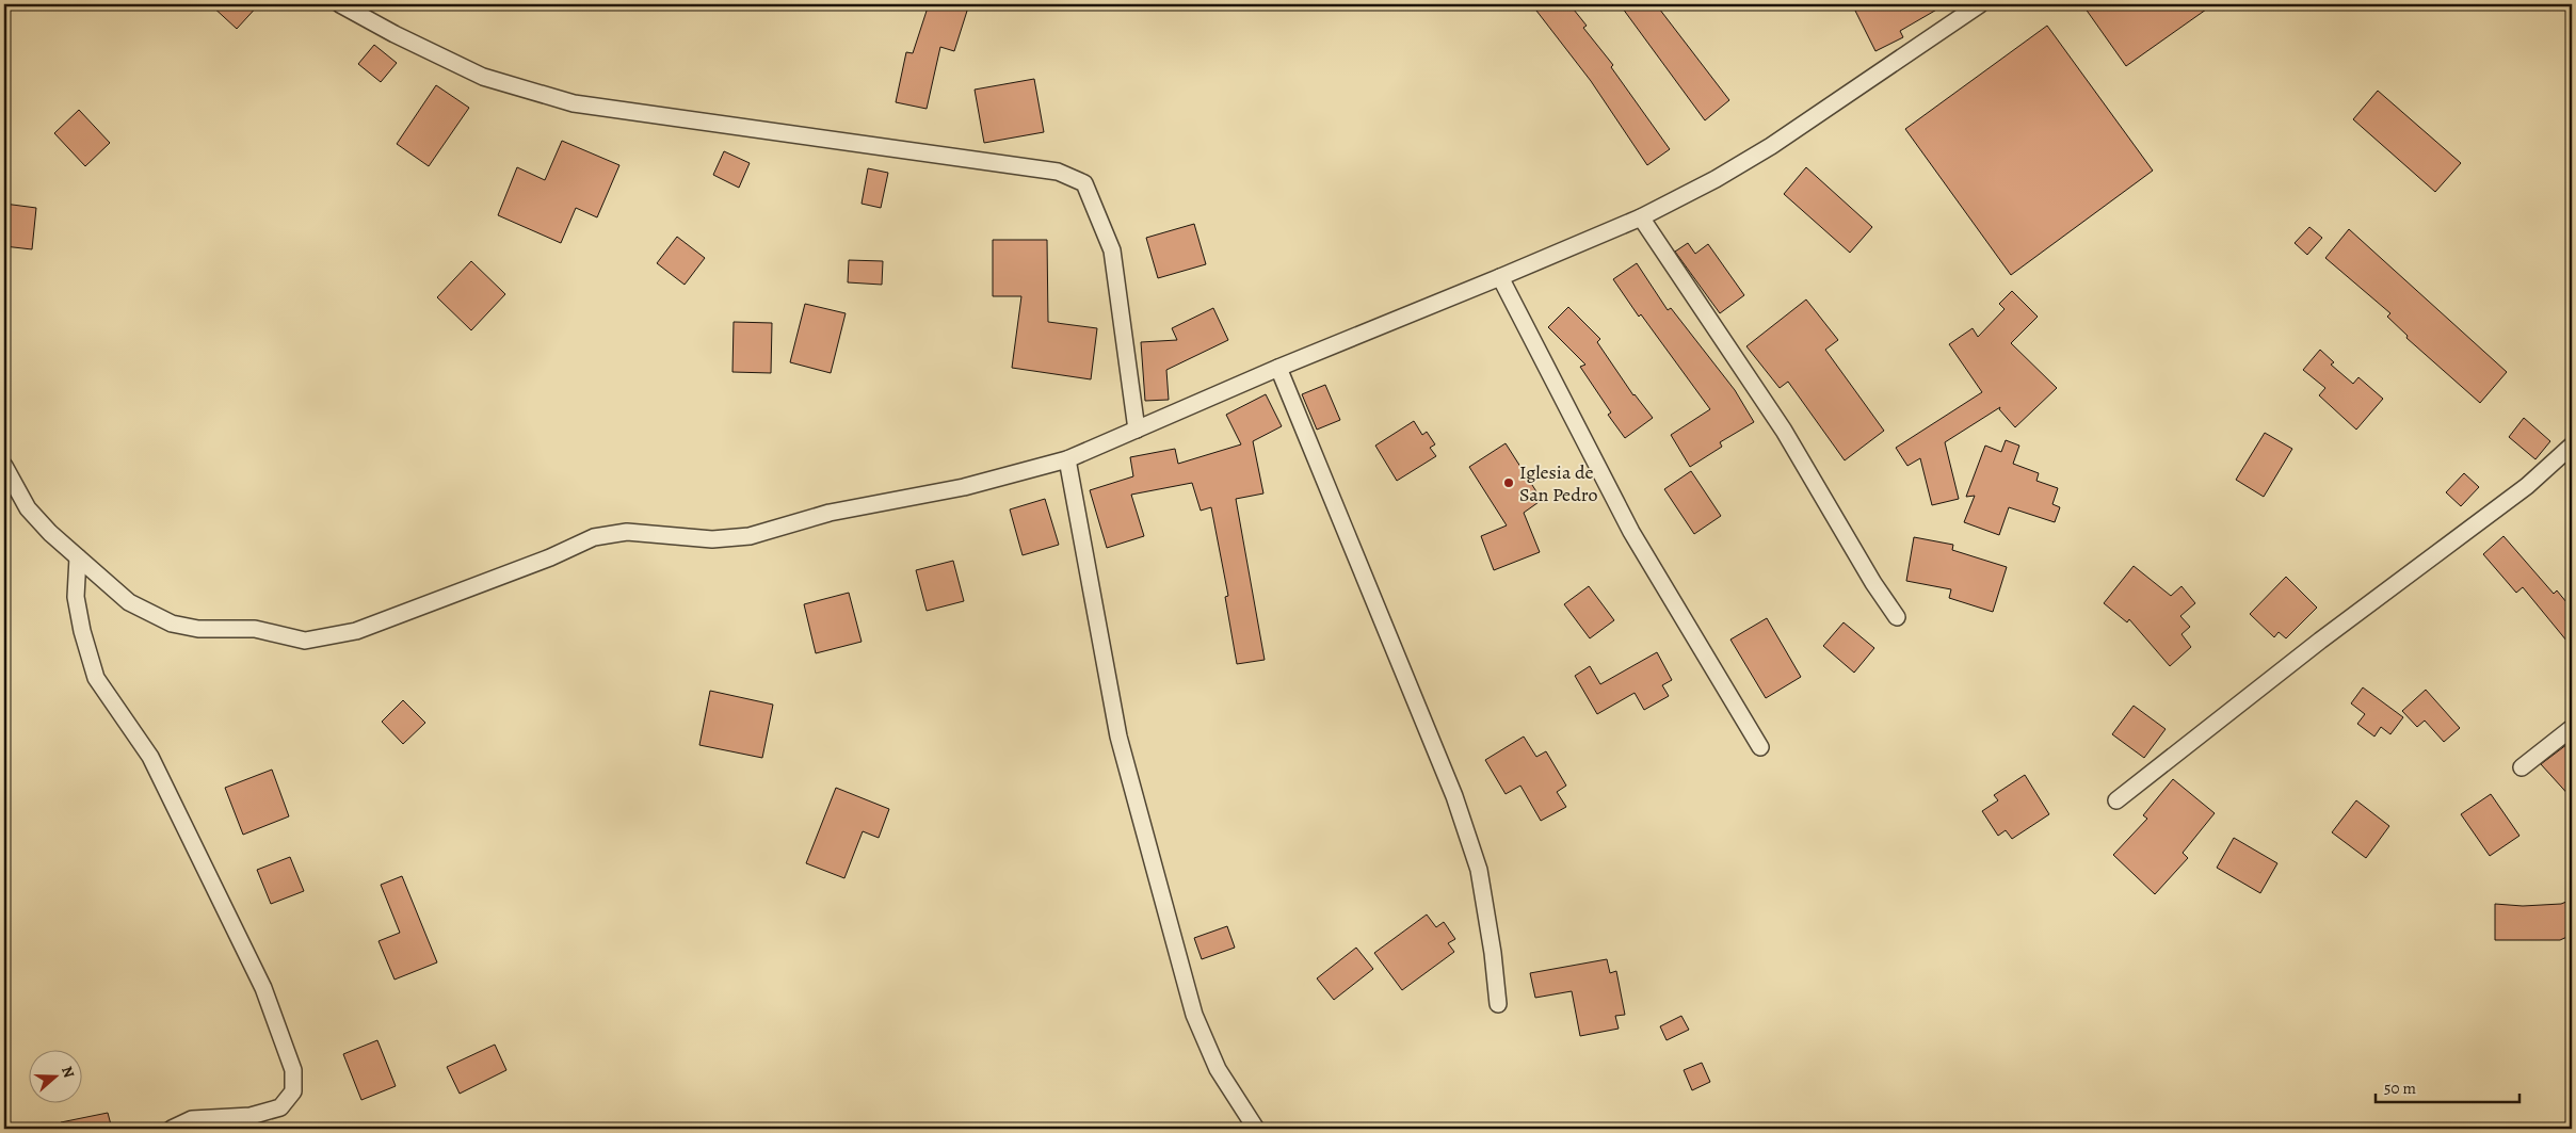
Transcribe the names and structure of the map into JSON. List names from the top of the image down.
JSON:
{
  "places": ["Iglesia de San Pedro"],
  "scale_bar": "50 m",
  "north": "right"
}
